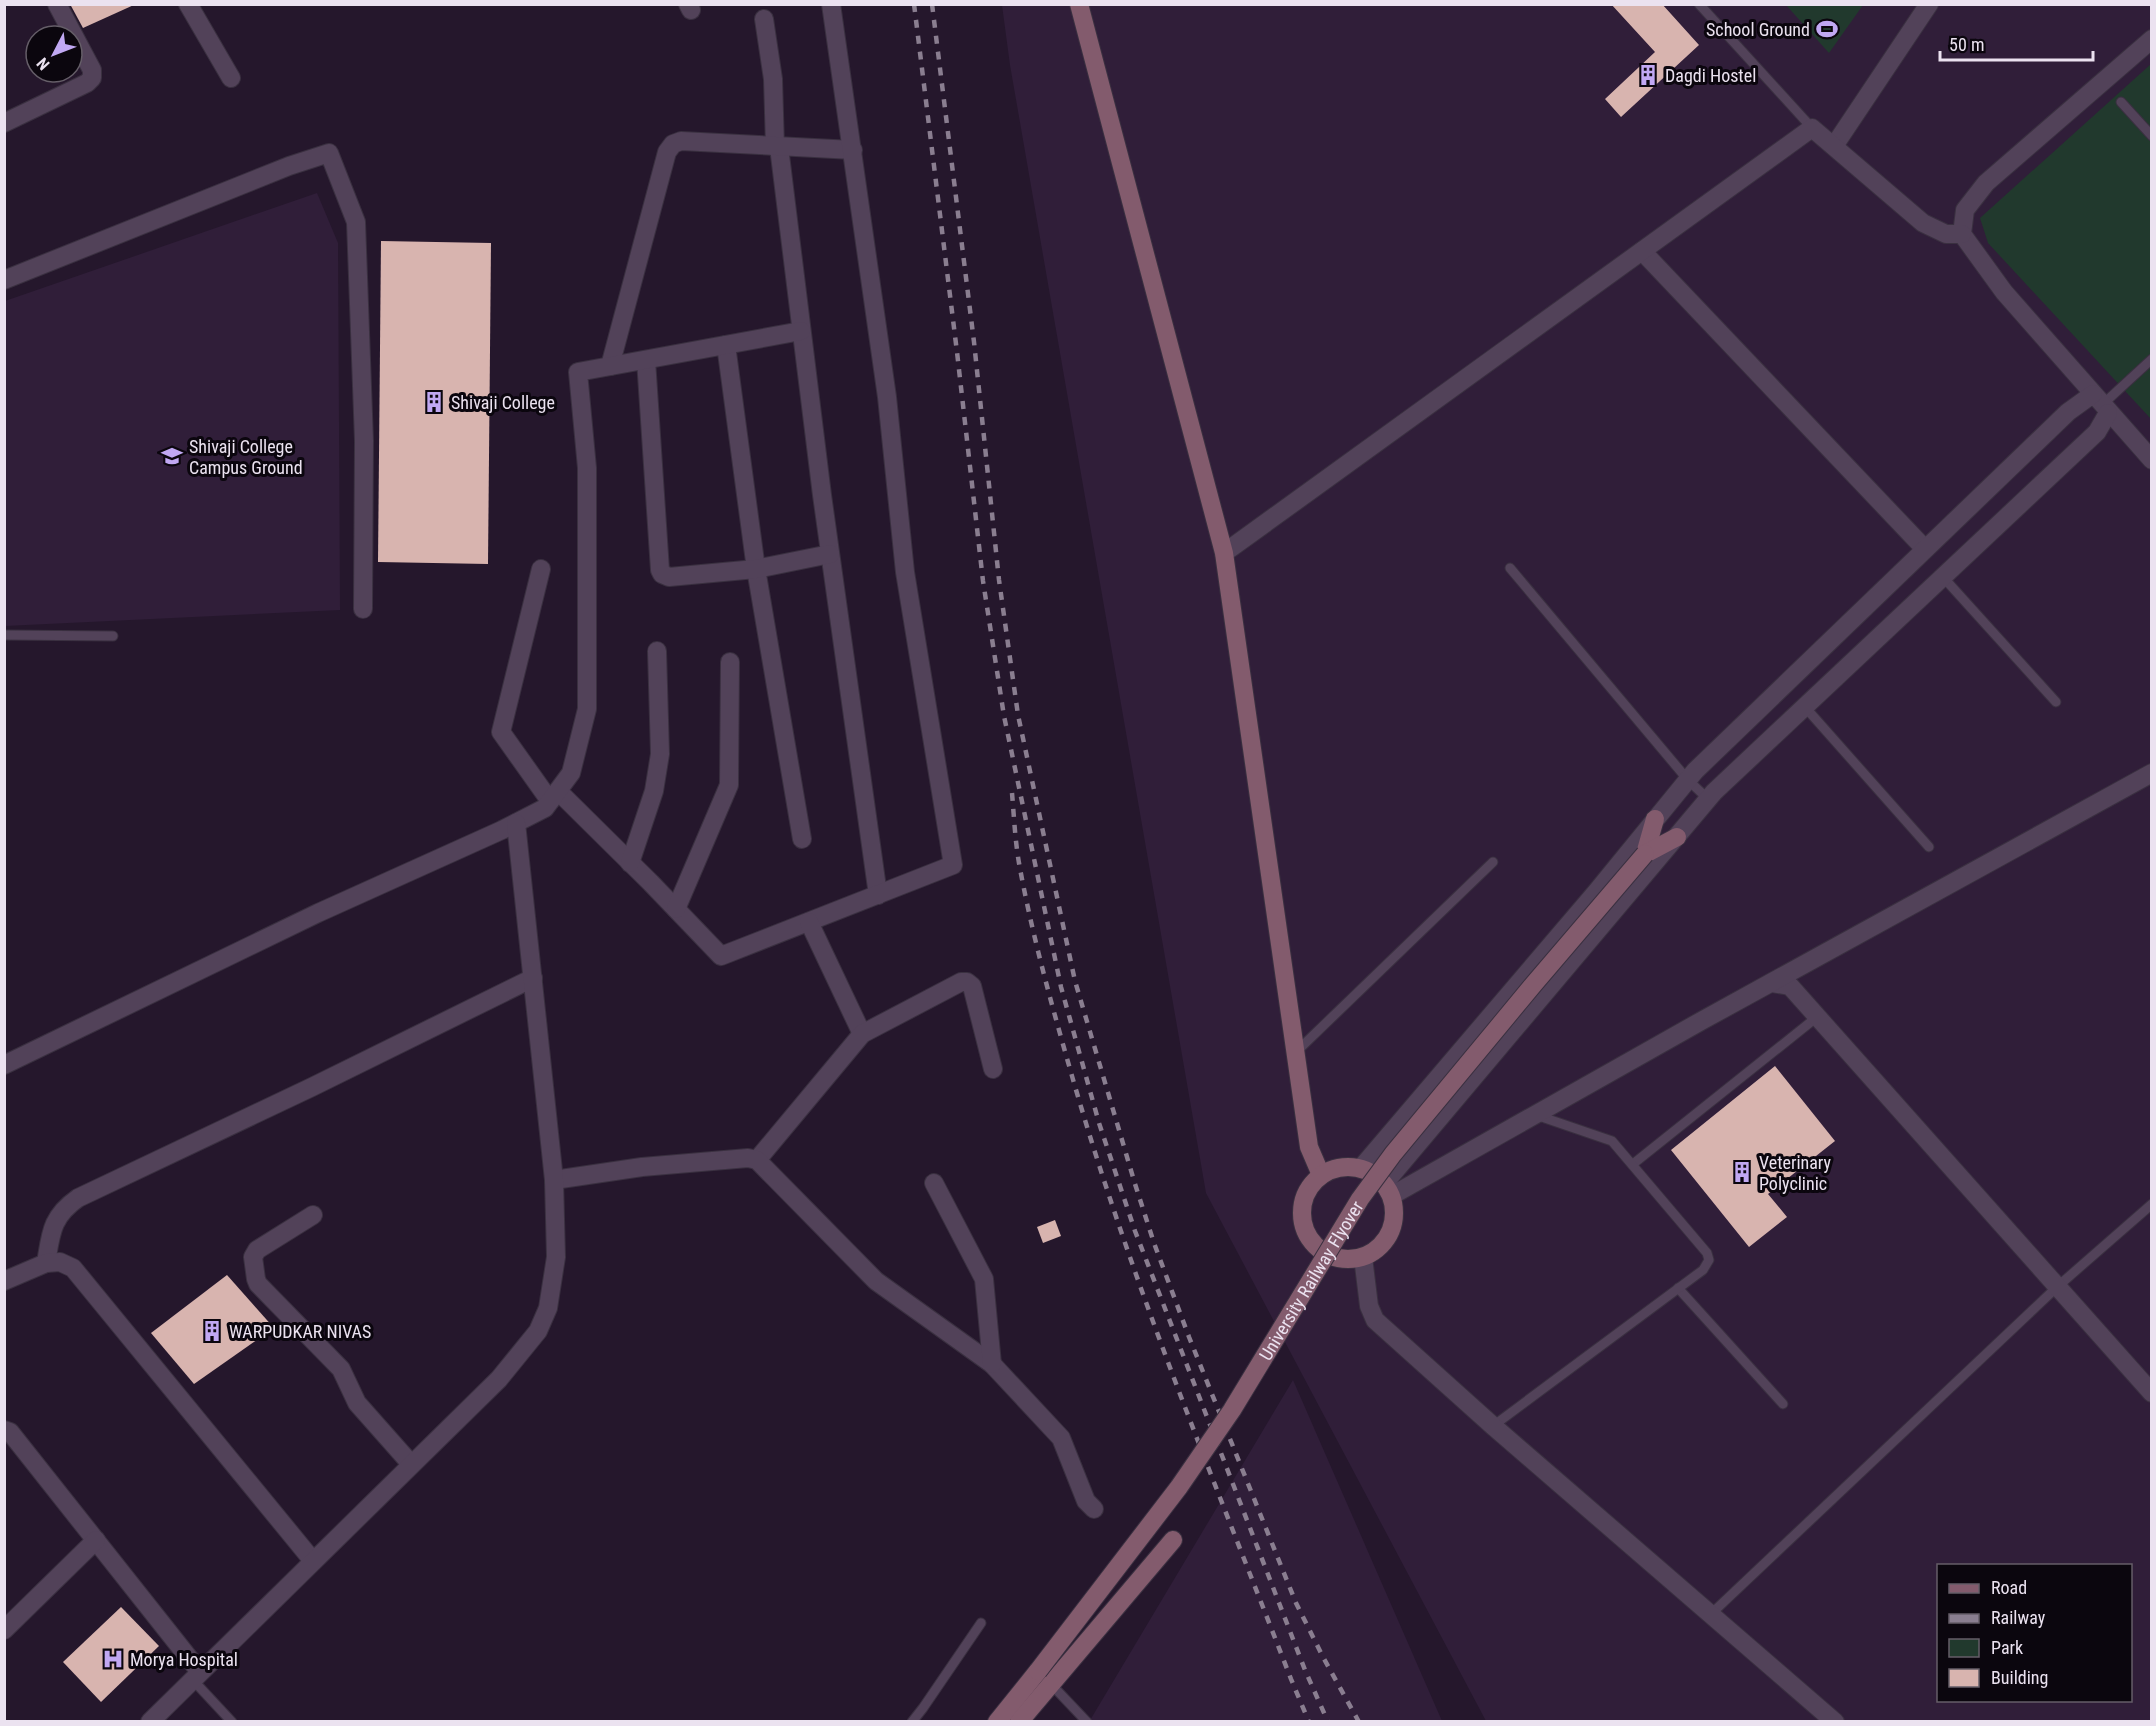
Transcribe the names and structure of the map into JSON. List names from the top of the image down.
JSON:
{
  "streets": {
    "street": ["University Railway Flyover"]
  },
  "places": {
    "sports": ["School Ground"],
    "building": [
      "Dagdi Hostel",
      "Shivaji College",
      "Veterinary Polyclinic",
      "WARPUDKAR NIVAS"
    ],
    "school or university": ["Shivaji College Campus Ground"],
    "hospital": ["Morya Hospital"]
  },
  "legend": [
    "Road",
    "Railway",
    "Park",
    "Building"
  ],
  "scale_bar": "50 m",
  "north": "bottom left"
}
